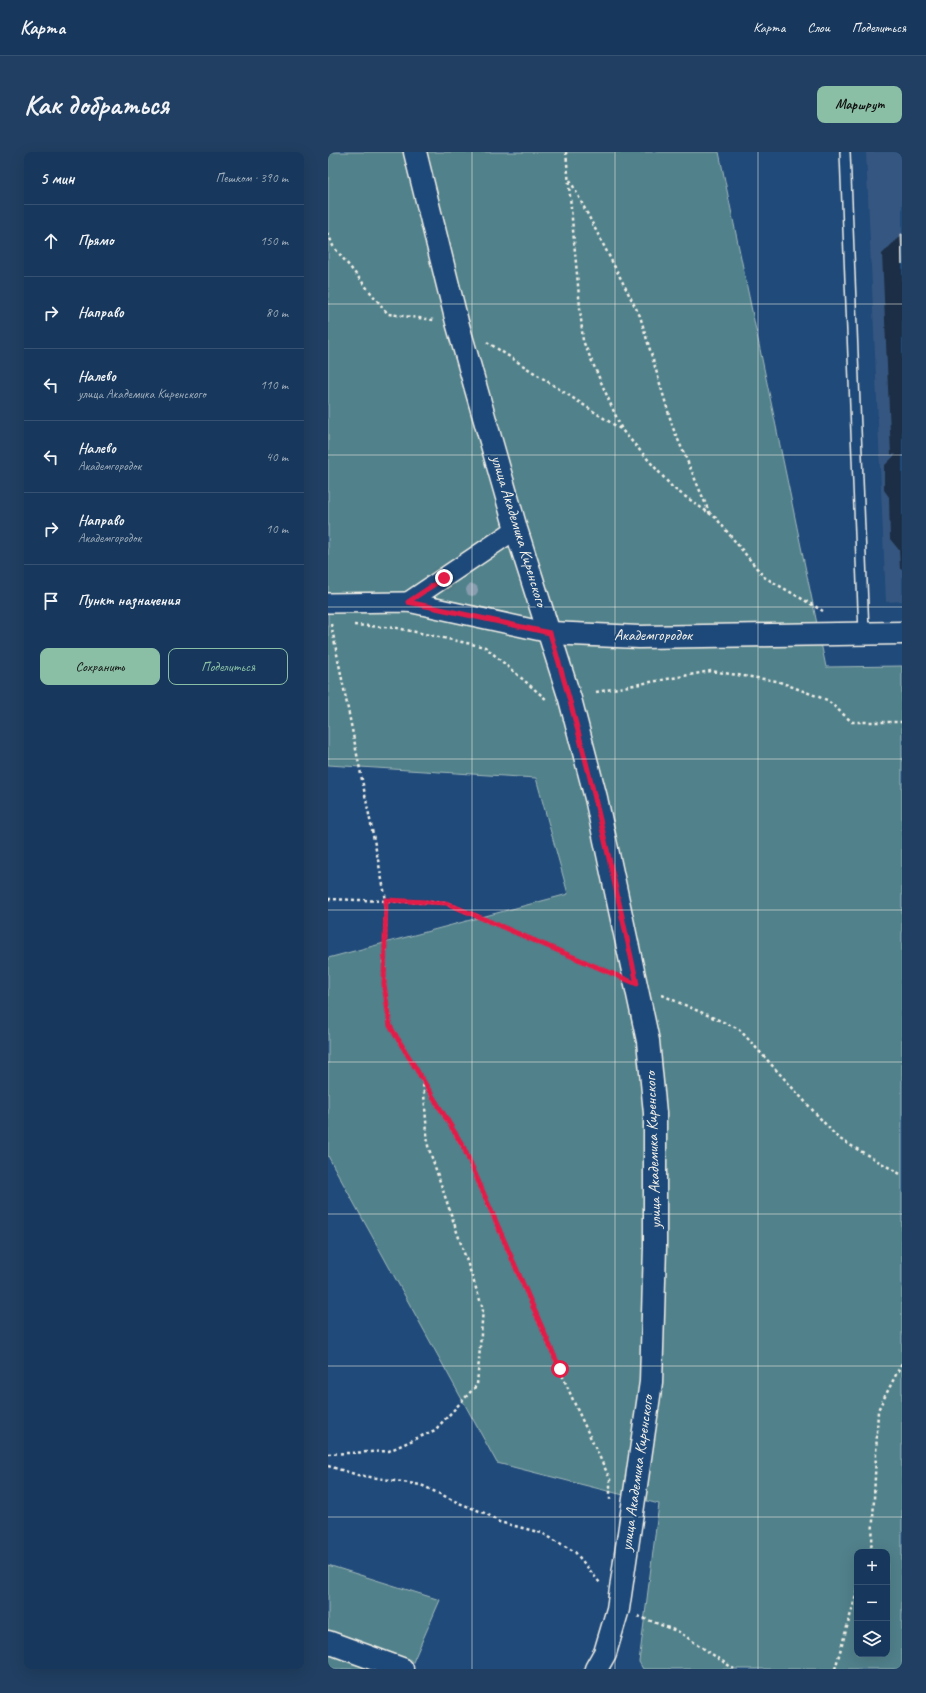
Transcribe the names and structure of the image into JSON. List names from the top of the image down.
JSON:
{
  "streets": {
    "main road": ["улица Академика Киренского", "Академгородок"]
  },
  "crossings": [
    ["улица Академика Киренского", "Академгородок"]
  ],
  "page": {
    "header": "Карта",
    "nav": ["Карта", "Слои", "Поделиться"],
    "buttons": [
      "Маршрут",
      ["Сохранить", "Поделиться"]
    ],
    "title": "Как добраться",
    "heading": ["5 мин", "Пешком · 390 m"],
    "list": [
      ["Прямо", "150 m"],
      ["Направо", "80 m"],
      ["Налево", "улица Академика Киренского", "110 m"],
      ["Налево", "Академгородок", "40 m"],
      ["Направо", "Академгородок", "10 m"],
      "Пункт назначения"
    ],
    "map_buttons": ["+", "−"]
  }
}
